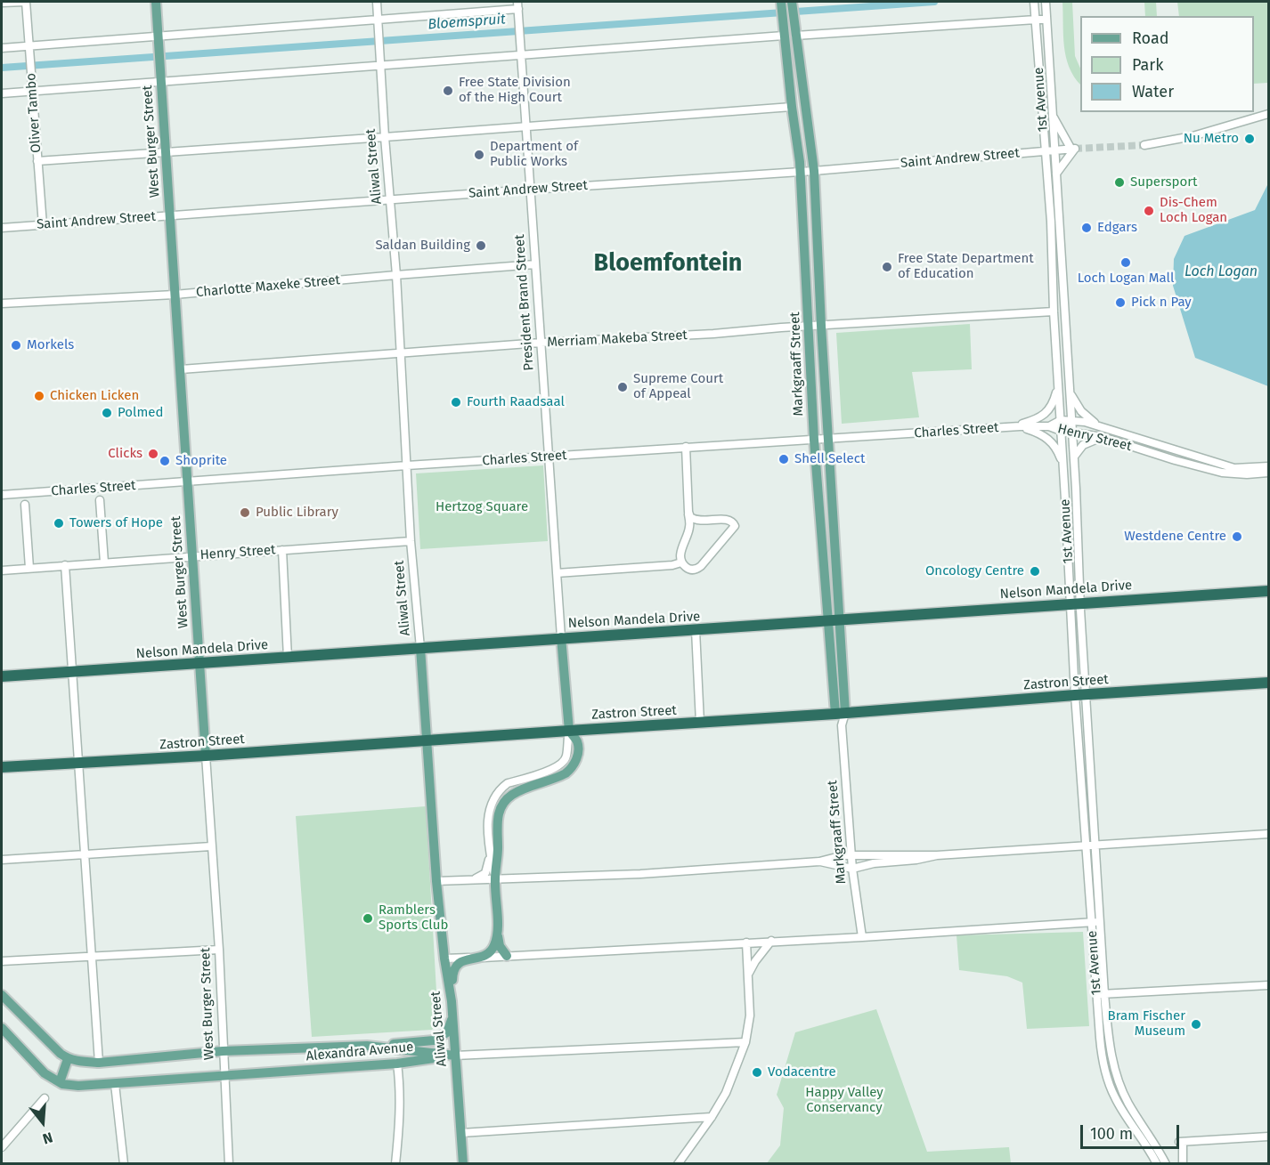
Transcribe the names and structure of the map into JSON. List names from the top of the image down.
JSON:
{
  "streets": {
    "highway": ["Nelson Mandela Drive", "Zastron Street"],
    "main road": [
      "West Burger Street",
      "Aliwal Street",
      "President Brand Street",
      "Markgraaff Street",
      "Alexandra Avenue"
    ],
    "street": [
      "1st Avenue",
      "Oliver Tambo",
      "Saint Andrew Street",
      "Charlotte Maxeke Street",
      "Merriam Makeba Street",
      "Charles Street",
      "Henry Street"
    ]
  },
  "crossings": [
    ["1st Avenue", "Saint Andrew Street"],
    ["1st Avenue", "Merriam Makeba Street"],
    ["1st Avenue", "Henry Street"],
    ["1st Avenue", "Nelson Mandela Drive"],
    ["1st Avenue", "Zastron Street"],
    ["Oliver Tambo", "Saint Andrew Street"],
    ["West Burger Street", "Saint Andrew Street"],
    ["West Burger Street", "Charlotte Maxeke Street"],
    ["West Burger Street", "Merriam Makeba Street"],
    ["West Burger Street", "Charles Street"],
    ["West Burger Street", "Henry Street"],
    ["West Burger Street", "Nelson Mandela Drive"],
    ["West Burger Street", "Zastron Street"],
    ["West Burger Street", "Alexandra Avenue"],
    ["Saint Andrew Street", "Aliwal Street"],
    ["Saint Andrew Street", "President Brand Street"],
    ["Saint Andrew Street", "Markgraaff Street"],
    ["Aliwal Street", "Charlotte Maxeke Street"],
    ["Aliwal Street", "Merriam Makeba Street"],
    ["Aliwal Street", "Charles Street"],
    ["Aliwal Street", "Henry Street"],
    ["Aliwal Street", "Nelson Mandela Drive"],
    ["Aliwal Street", "Zastron Street"],
    ["Aliwal Street", "Alexandra Avenue"],
    ["Charlotte Maxeke Street", "President Brand Street"],
    ["President Brand Street", "Merriam Makeba Street"],
    ["President Brand Street", "Charles Street"],
    ["President Brand Street", "Nelson Mandela Drive"],
    ["President Brand Street", "Zastron Street"],
    ["Merriam Makeba Street", "Markgraaff Street"],
    ["Markgraaff Street", "Charles Street"],
    ["Markgraaff Street", "Nelson Mandela Drive"],
    ["Markgraaff Street", "Zastron Street"],
    ["Charles Street", "Henry Street"]
  ],
  "districts": ["Bloemfontein"],
  "water": ["Bloemspruit", "Loch Logan"],
  "parks": ["Hertzog Square", "Happy Valley Conservancy"],
  "places": [
    "Free State Division of the High Court",
    "Nu Metro",
    "Department of Public Works",
    "Supersport",
    "Dis-Chem Loch Logan",
    "Edgars",
    "Saldan Building",
    "Loch Logan Mall",
    "Free State Department of Education",
    "Pick n Pay",
    "Morkels",
    "Supreme Court of Appeal",
    "Chicken Licken",
    "Fourth Raadsaal",
    "Polmed",
    "Clicks",
    "Shell Select",
    "Shoprite",
    "Public Library",
    "Towers of Hope",
    "Westdene Centre",
    "Oncology Centre",
    "Ramblers Sports Club",
    "Bram Fischer Museum",
    "Vodacentre"
  ],
  "legend": ["Road", "Park", "Water"],
  "scale_bar": "100 m",
  "north": "bottom"
}
